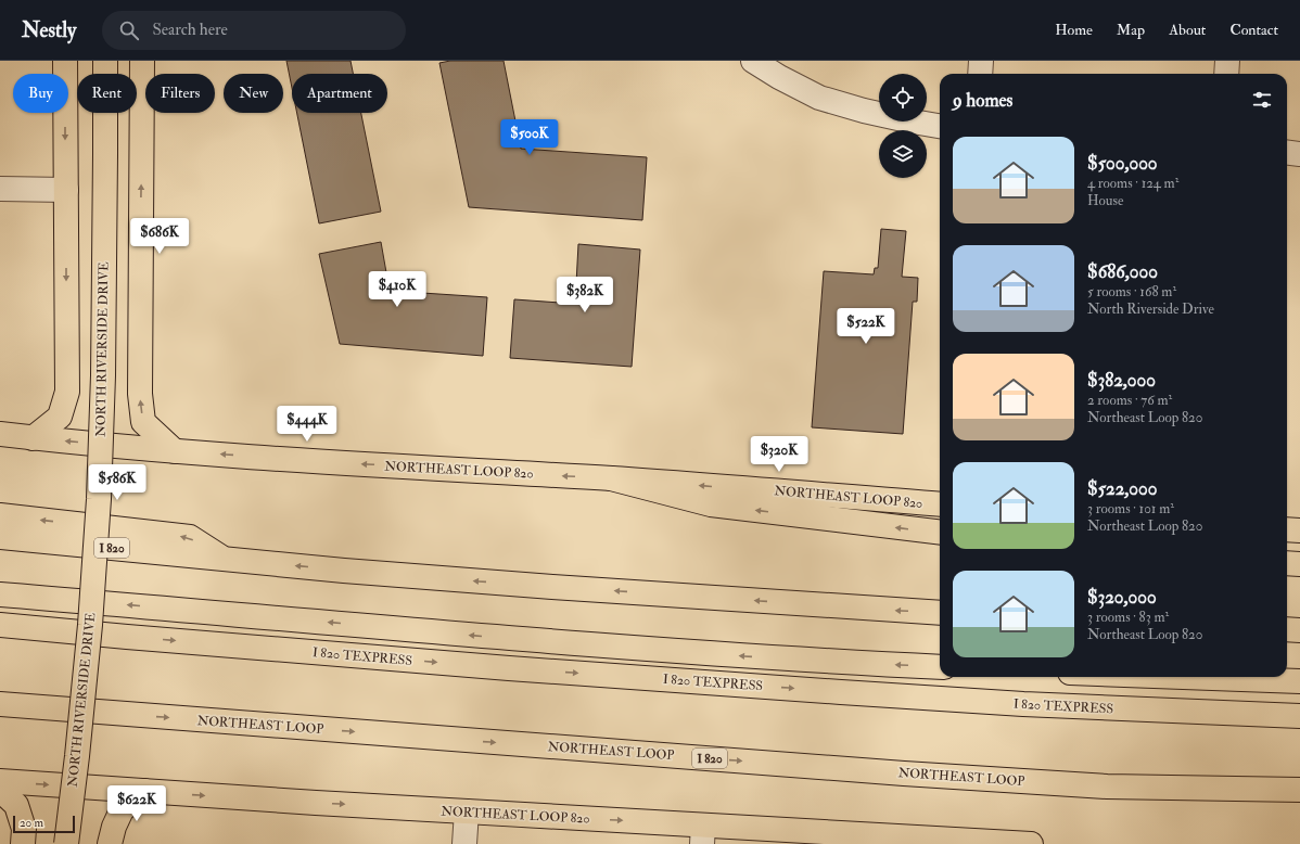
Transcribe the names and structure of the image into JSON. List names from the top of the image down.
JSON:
{
  "streets": {
    "main road": [
      "NORTH RIVERSIDE DRIVE",
      "NORTHEAST LOOP 820",
      "I 820",
      "I 820 TEXPRESS",
      "NORTHEAST LOOP"
    ]
  },
  "scale_bar": "20 m",
  "page": {
    "header": "Nestly",
    "search": "Search here",
    "nav": [
      "Home",
      "Map",
      "About",
      "Contact"
    ],
    "chip": [
      "Buy",
      "Rent",
      "Filters",
      "New",
      "Apartment"
    ],
    "heading": "9 homes",
    "price": [
      "$500K",
      "$686K",
      "$410K",
      "$382K",
      "$522K",
      "$444K",
      "$320K",
      "$586K",
      "$622K"
    ],
    "list": [
      {
        "name": "$500,000",
        "note": "4 rooms · 124 m² · House"
      },
      {
        "name": "$686,000",
        "note": "5 rooms · 168 m² · North Riverside Drive"
      },
      {
        "name": "$382,000",
        "note": "2 rooms · 76 m² · Northeast Loop 820"
      },
      {
        "name": "$522,000",
        "note": "3 rooms · 101 m² · Northeast Loop 820"
      },
      {
        "name": "$320,000",
        "note": "3 rooms · 83 m² · Northeast Loop 820"
      }
    ],
    "scale": "20 m"
  }
}
